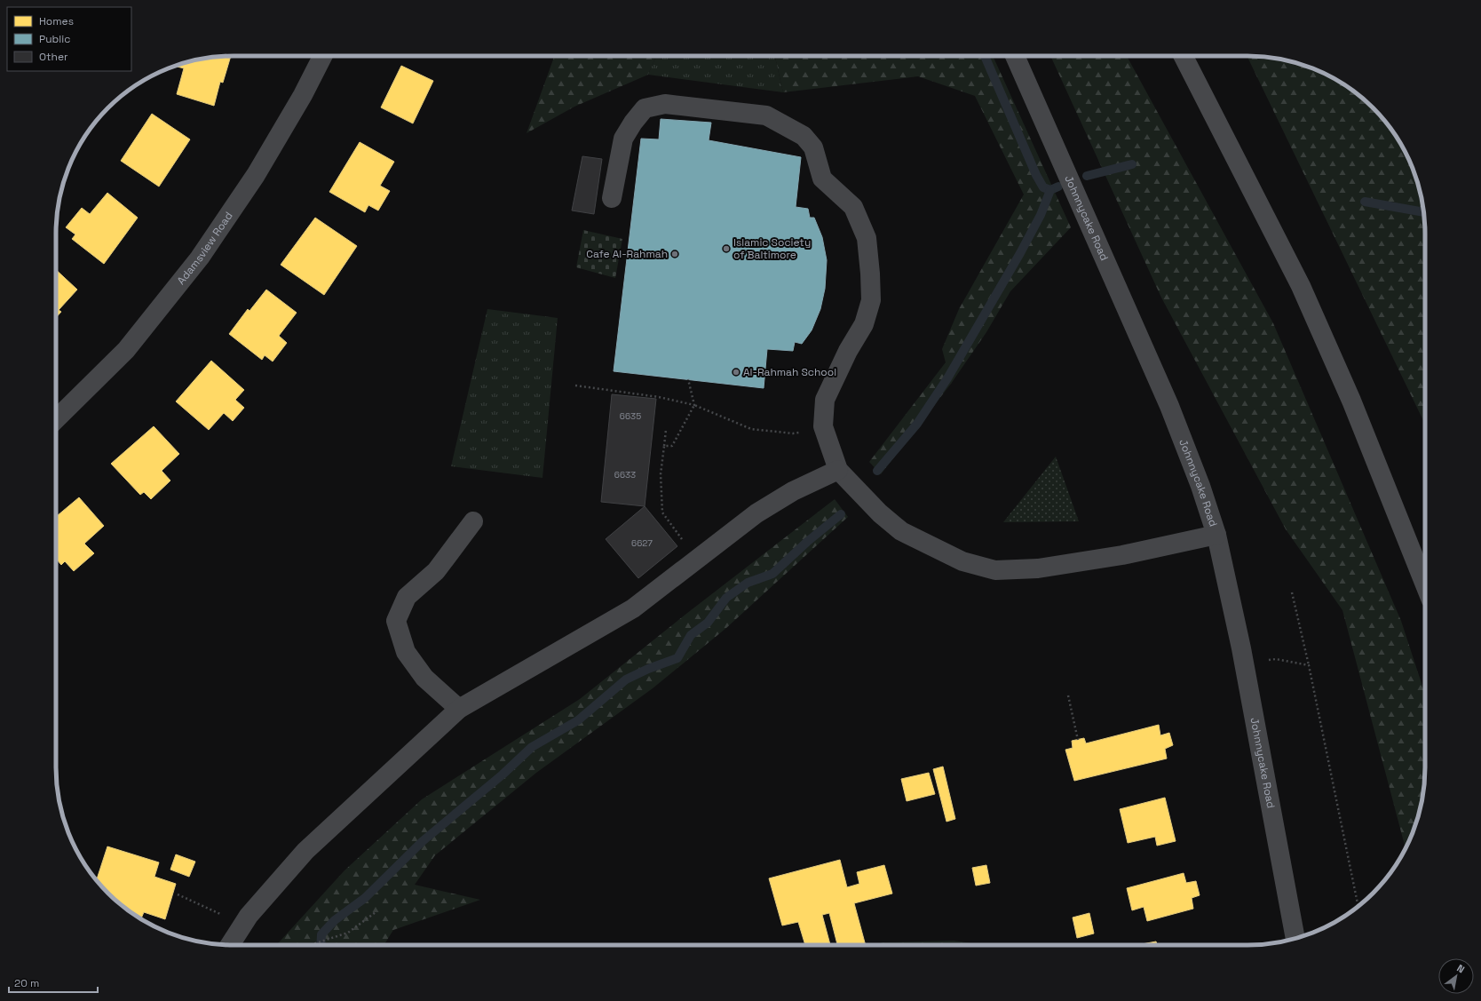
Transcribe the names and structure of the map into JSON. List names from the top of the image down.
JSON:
{
  "streets": {
    "street": ["Johnnycake Road", "Adamsview Road"]
  },
  "places": ["Islamic Society of Baltimore", "Cafe Al-Rahmah", "Al-Rahmah School"],
  "house_numbers": ["6635", "6633", "6627"],
  "legend": ["Homes", "Public", "Other"],
  "scale_bar": "20 m",
  "north": "top right"
}
